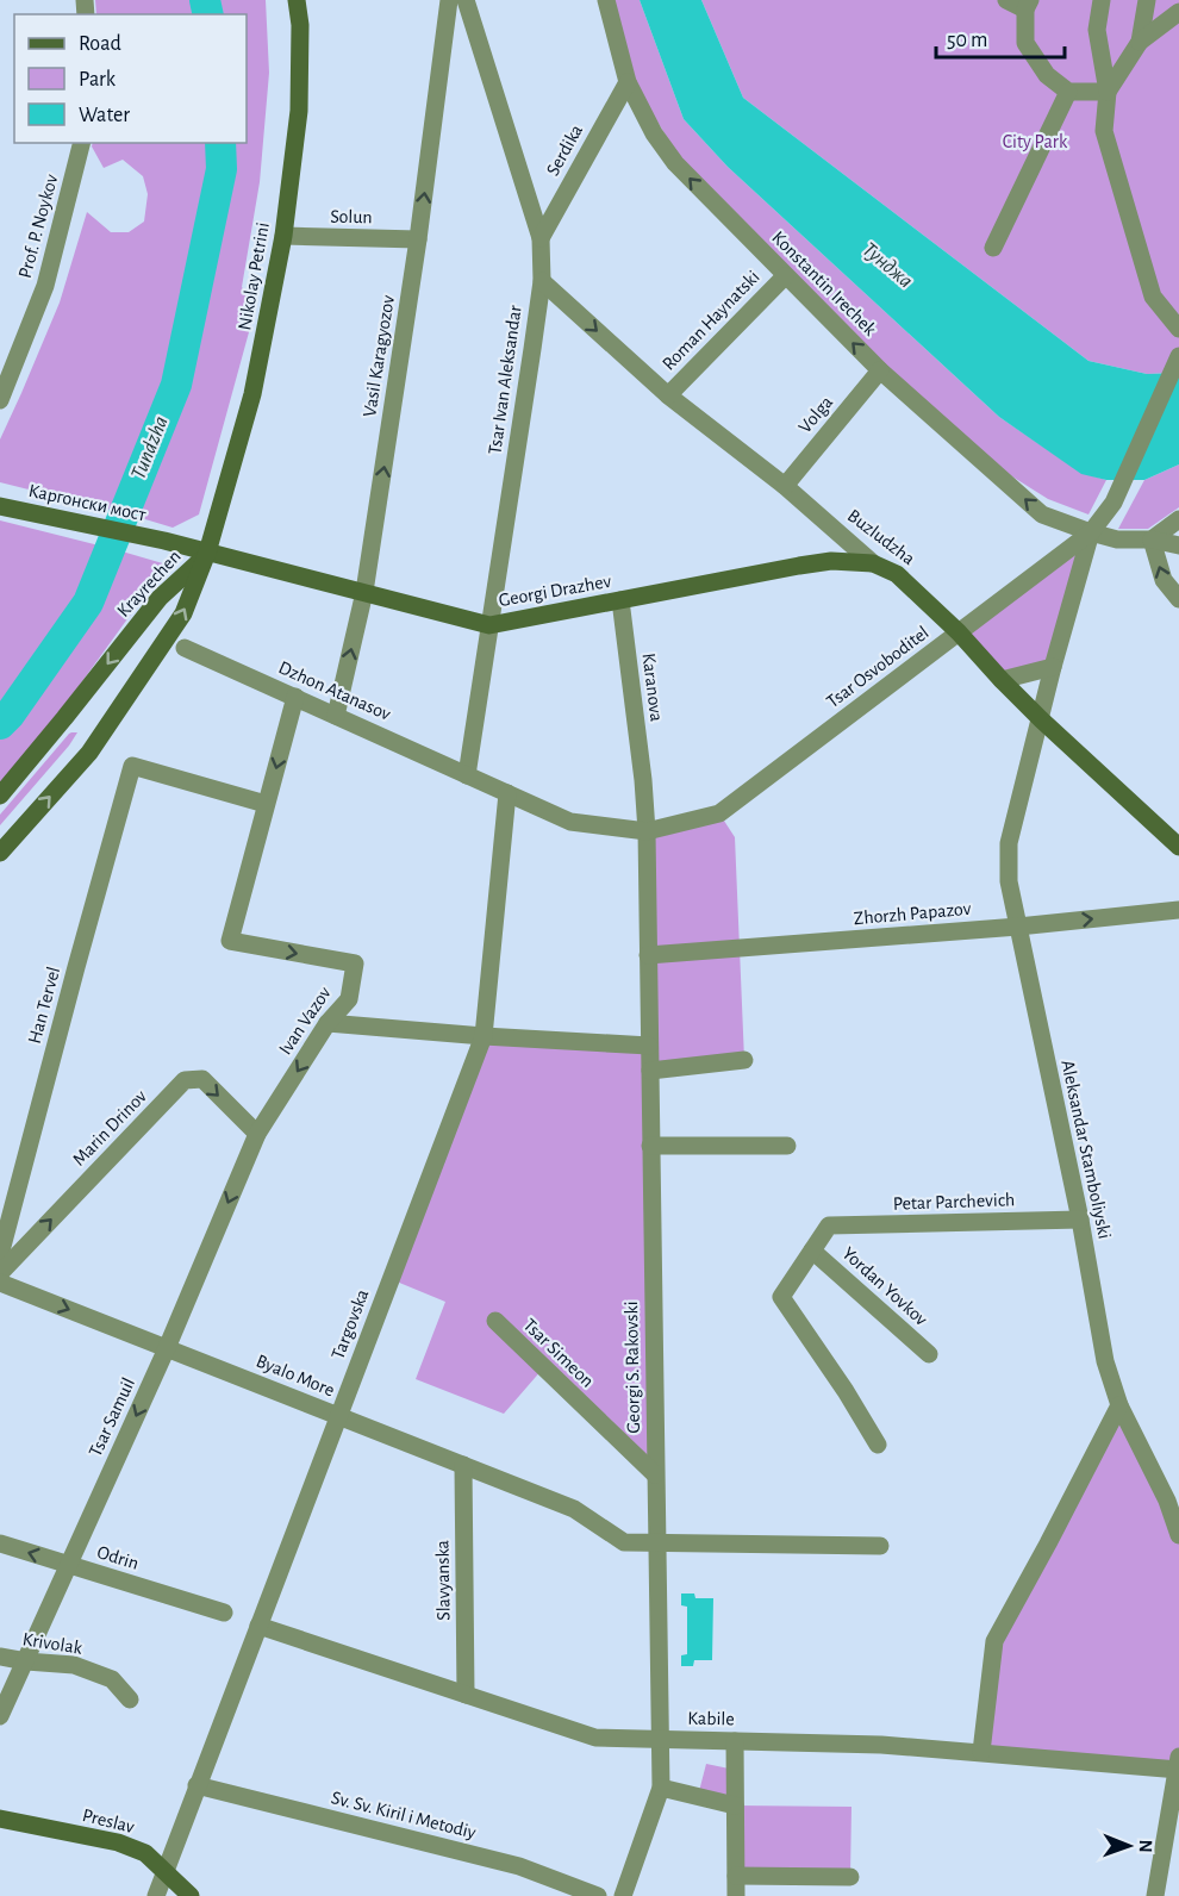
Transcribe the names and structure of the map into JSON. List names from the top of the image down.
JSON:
{
  "streets": {
    "street": [
      "Serdika",
      "Solun",
      "Prof. P. Noykov",
      "Nikolay Petrini",
      "Konstantin Irechek",
      "Roman Haynatski",
      "Vasil Karagyozov",
      "Tsar Ivan Aleksandar",
      "Volga",
      "Каргонски мост",
      "Buzludzha",
      "Krayrechen",
      "Georgi Drazhev",
      "Tsar Osvoboditel",
      "Karanova",
      "Dzhon Atanasov",
      "Zhorzh Papazov",
      "Han Tervel",
      "Ivan Vazov",
      "Marin Drinov",
      "Aleksandar Stamboliyski",
      "Petar Parchevich",
      "Yordan Yovkov",
      "Targovska",
      "Tsar Simeon",
      "Georgi S. Rakovski",
      "Byalo More",
      "Tsar Samuil",
      "Odrin",
      "Slavyanska",
      "Krivolak",
      "Kabile",
      "Sv. Sv. Kiril i Metodiy",
      "Preslav"
    ]
  },
  "crossings": [
    ["Serdika", "Konstantin Irechek"],
    ["Serdika", "Tsar Ivan Aleksandar"],
    ["Solun", "Nikolay Petrini"],
    ["Solun", "Vasil Karagyozov"],
    ["Nikolay Petrini", "Каргонски мост"],
    ["Nikolay Petrini", "Krayrechen"],
    ["Nikolay Petrini", "Georgi Drazhev"],
    ["Konstantin Irechek", "Roman Haynatski"],
    ["Konstantin Irechek", "Volga"],
    ["Konstantin Irechek", "Tsar Osvoboditel"],
    ["Konstantin Irechek", "Aleksandar Stamboliyski"],
    ["Roman Haynatski", "Buzludzha"],
    ["Vasil Karagyozov", "Georgi Drazhev"],
    ["Vasil Karagyozov", "Dzhon Atanasov"],
    ["Tsar Ivan Aleksandar", "Buzludzha"],
    ["Tsar Ivan Aleksandar", "Georgi Drazhev"],
    ["Tsar Ivan Aleksandar", "Dzhon Atanasov"],
    ["Volga", "Buzludzha"],
    ["Каргонски мост", "Krayrechen"],
    ["Каргонски мост", "Georgi Drazhev"],
    ["Buzludzha", "Georgi Drazhev"],
    ["Buzludzha", "Tsar Osvoboditel"],
    ["Buzludzha", "Aleksandar Stamboliyski"],
    ["Krayrechen", "Georgi Drazhev"],
    ["Georgi Drazhev", "Karanova"],
    ["Tsar Osvoboditel", "Karanova"],
    ["Tsar Osvoboditel", "Dzhon Atanasov"],
    ["Tsar Osvoboditel", "Aleksandar Stamboliyski"],
    ["Tsar Osvoboditel", "Georgi S. Rakovski"],
    ["Karanova", "Dzhon Atanasov"],
    ["Karanova", "Georgi S. Rakovski"],
    ["Dzhon Atanasov", "Targovska"],
    ["Dzhon Atanasov", "Georgi S. Rakovski"],
    ["Zhorzh Papazov", "Aleksandar Stamboliyski"],
    ["Zhorzh Papazov", "Georgi S. Rakovski"],
    ["Han Tervel", "Ivan Vazov"],
    ["Ivan Vazov", "Marin Drinov"],
    ["Ivan Vazov", "Tsar Samuil"],
    ["Marin Drinov", "Tsar Samuil"],
    ["Aleksandar Stamboliyski", "Petar Parchevich"],
    ["Petar Parchevich", "Yordan Yovkov"],
    ["Targovska", "Byalo More"],
    ["Targovska", "Kabile"],
    ["Targovska", "Sv. Sv. Kiril i Metodiy"],
    ["Targovska", "Preslav"],
    ["Tsar Simeon", "Georgi S. Rakovski"],
    ["Georgi S. Rakovski", "Byalo More"],
    ["Georgi S. Rakovski", "Kabile"],
    ["Byalo More", "Tsar Samuil"],
    ["Byalo More", "Slavyanska"],
    ["Tsar Samuil", "Odrin"],
    ["Tsar Samuil", "Krivolak"],
    ["Slavyanska", "Kabile"]
  ],
  "one_way": [
    "Konstantin Irechek",
    "Vasil Karagyozov",
    "Marin Drinov",
    "Tsar Samuil"
  ],
  "water": ["Тунджа", "Tundzha"],
  "parks": ["City Park"],
  "legend": ["Road", "Park", "Water"],
  "scale_bar": "50 m",
  "north": "right"
}
